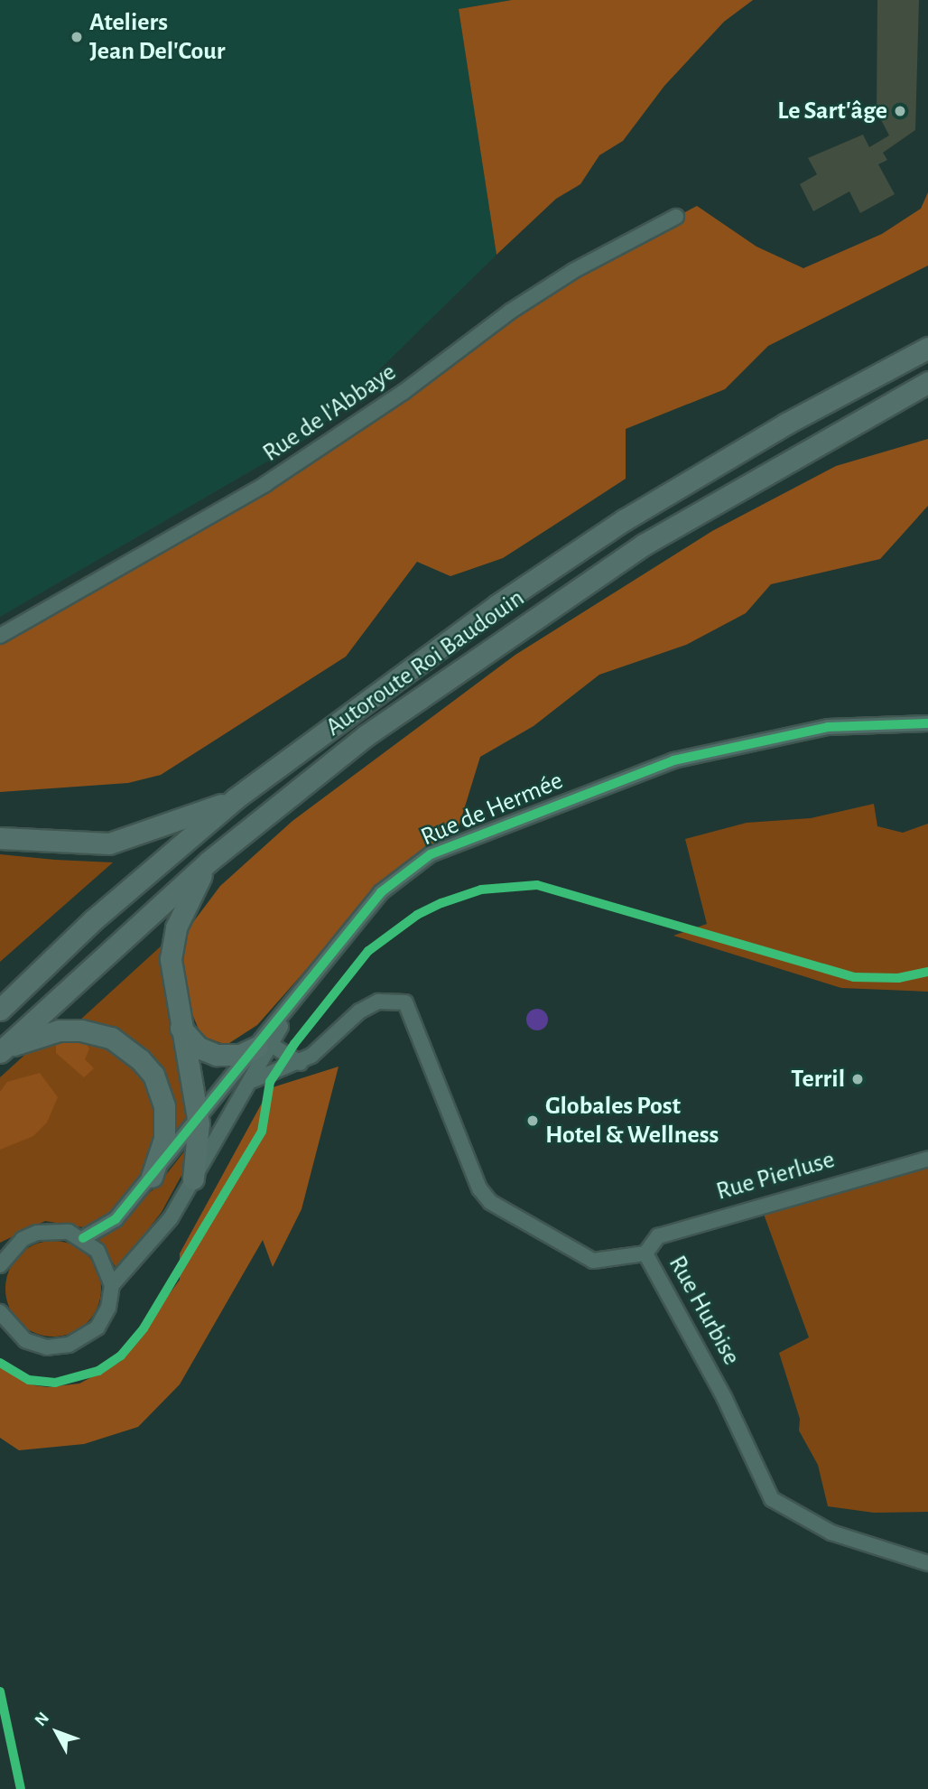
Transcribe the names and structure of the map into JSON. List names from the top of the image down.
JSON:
{
  "streets": {
    "highway": ["Autoroute Roi Baudouin"],
    "street": [
      "Rue de l'Abbaye",
      "Rue de Hermée",
      "Rue Pierluse",
      "Rue Hurbise"
    ]
  },
  "crossings": [
    ["Rue de Hermée", "Rue Hurbise"],
    ["Rue Pierluse", "Rue Hurbise"]
  ],
  "places": [
    "Ateliers Jean Del'Cour",
    "Le Sart'âge",
    "Terril",
    "Globales Post Hotel & Wellness"
  ],
  "north": "top left"
}
